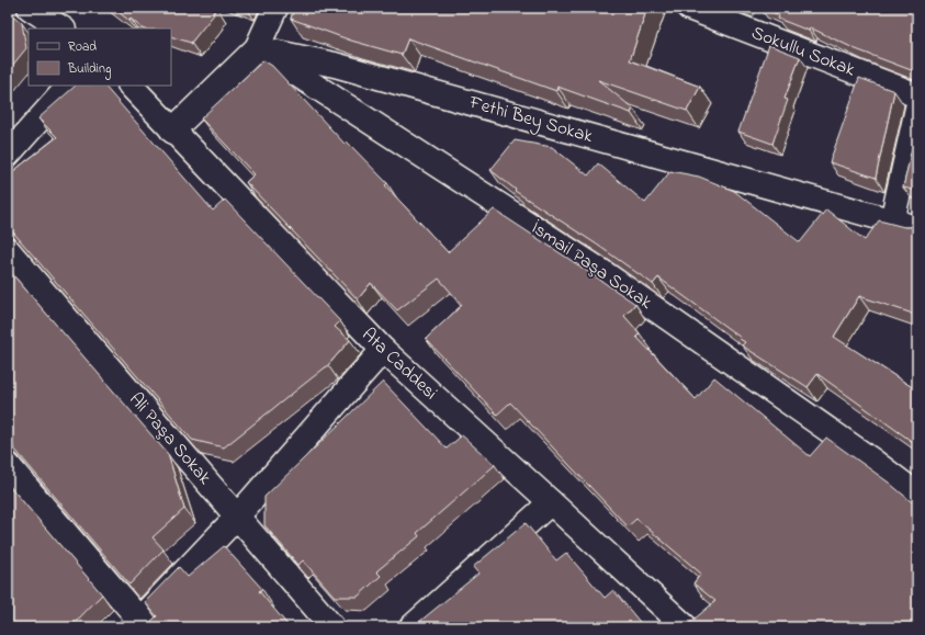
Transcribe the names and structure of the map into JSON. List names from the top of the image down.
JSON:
{
  "streets": {
    "street": [
      "Sokullu Sokak",
      "Fethi Bey Sokak",
      "İsmail Paşa Sokak",
      "Ata Caddesi",
      "Ali Paşa Sokak"
    ]
  },
  "crossings": [
    ["Fethi Bey Sokak", "İsmail Paşa Sokak"]
  ],
  "legend": ["Road", "Building"]
}
